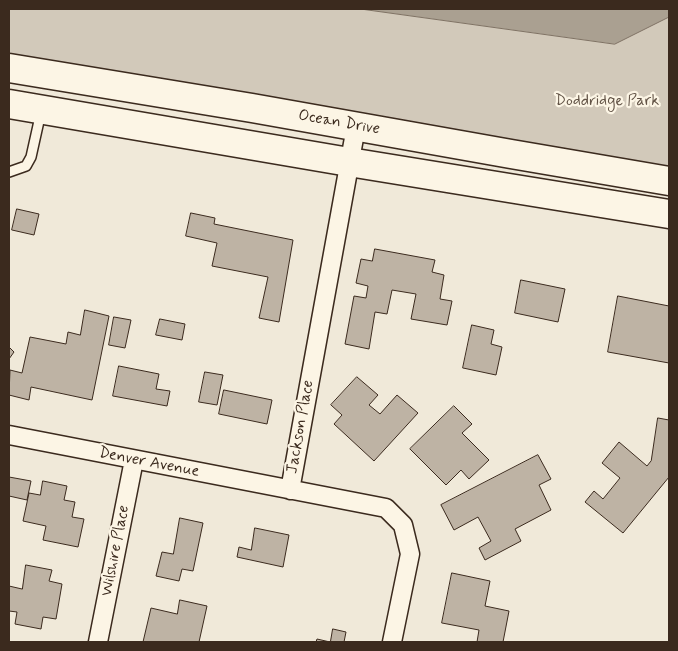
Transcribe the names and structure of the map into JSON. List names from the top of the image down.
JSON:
{
  "streets": {
    "main road": ["Ocean Drive"],
    "street": ["Jackson Place", "Denver Avenue", "Wilshire Place"]
  },
  "crossings": [
    ["Ocean Drive", "Jackson Place"],
    ["Jackson Place", "Denver Avenue"],
    ["Denver Avenue", "Wilshire Place"]
  ],
  "parks": ["Doddridge Park"]
}
